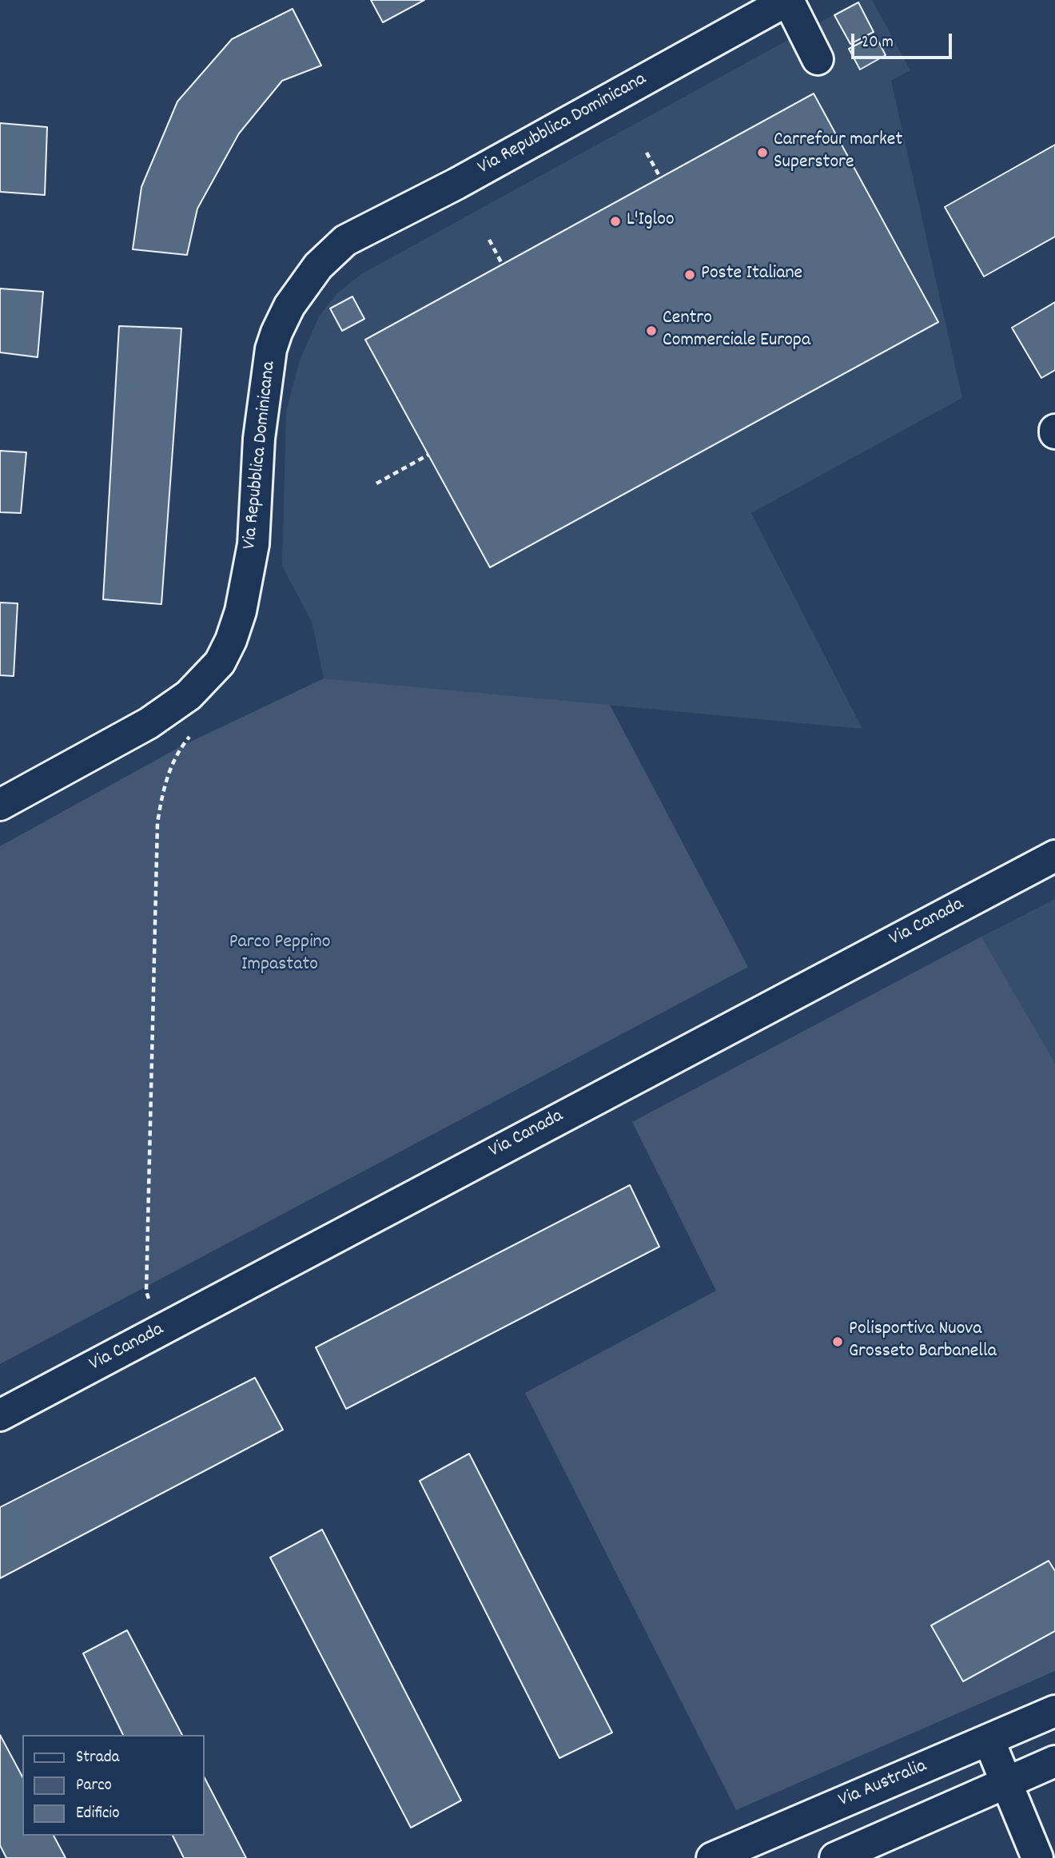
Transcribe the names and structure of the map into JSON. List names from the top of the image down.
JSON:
{
  "streets": {
    "street": ["Via Repubblica Dominicana", "Via Canada", "Via Australia"]
  },
  "parks": ["Parco Peppino Impastato"],
  "places": [
    "Carrefour market Superstore",
    "L'Igloo",
    "Poste Italiane",
    "Centro Commerciale Europa",
    "Polisportiva Nuova Grosseto Barbanella"
  ],
  "legend": ["Strada", "Parco", "Edificio"],
  "scale_bar": "20 m"
}
